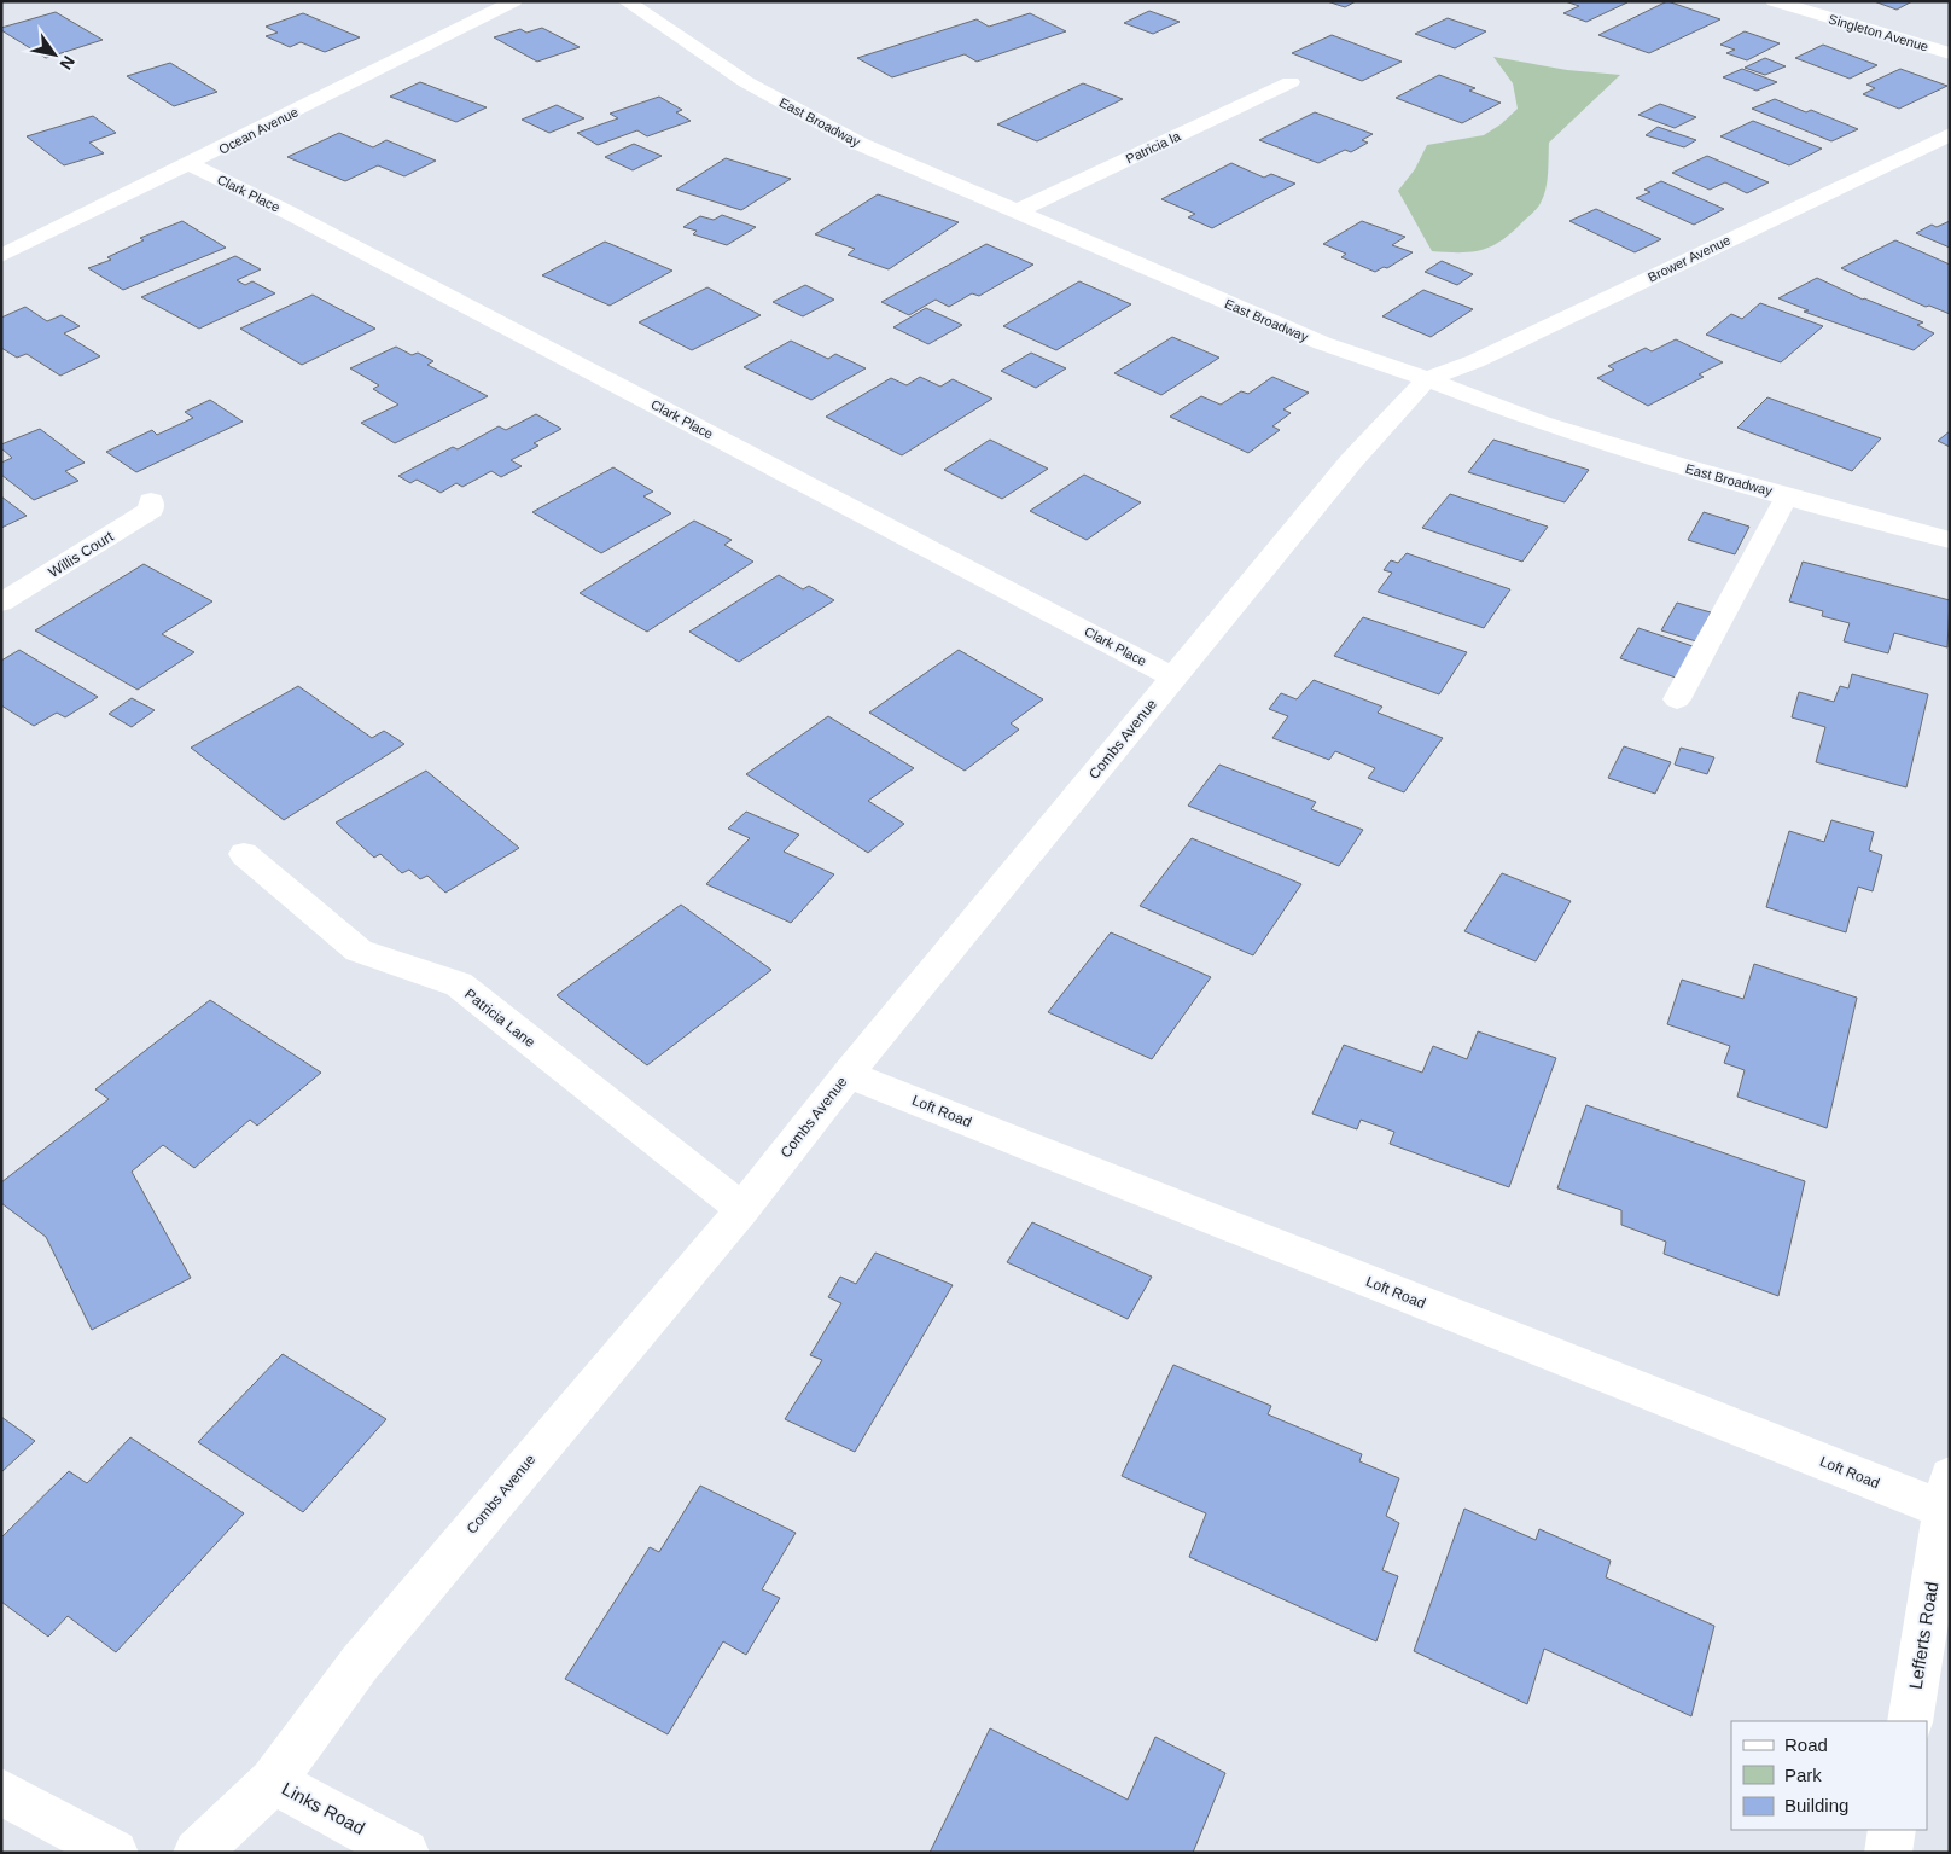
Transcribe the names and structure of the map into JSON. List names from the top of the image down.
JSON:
{
  "streets": {
    "street": [
      "Singleton Avenue",
      "East Broadway",
      "Ocean Avenue",
      "Patricia la",
      "Clark Place",
      "Brower Avenue",
      "Willis Court",
      "Combs Avenue",
      "Patricia Lane",
      "Loft Road",
      "Lefferts Road",
      "Links Road"
    ]
  },
  "crossings": [
    ["East Broadway", "Patricia la"],
    ["East Broadway", "Brower Avenue"],
    ["East Broadway", "Combs Avenue"],
    ["Ocean Avenue", "Clark Place"],
    ["Clark Place", "Combs Avenue"],
    ["Brower Avenue", "Combs Avenue"],
    ["Combs Avenue", "Patricia Lane"],
    ["Combs Avenue", "Loft Road"],
    ["Combs Avenue", "Links Road"],
    ["Loft Road", "Lefferts Road"]
  ],
  "legend": ["Road", "Park", "Building"],
  "north": "bottom right"
}
